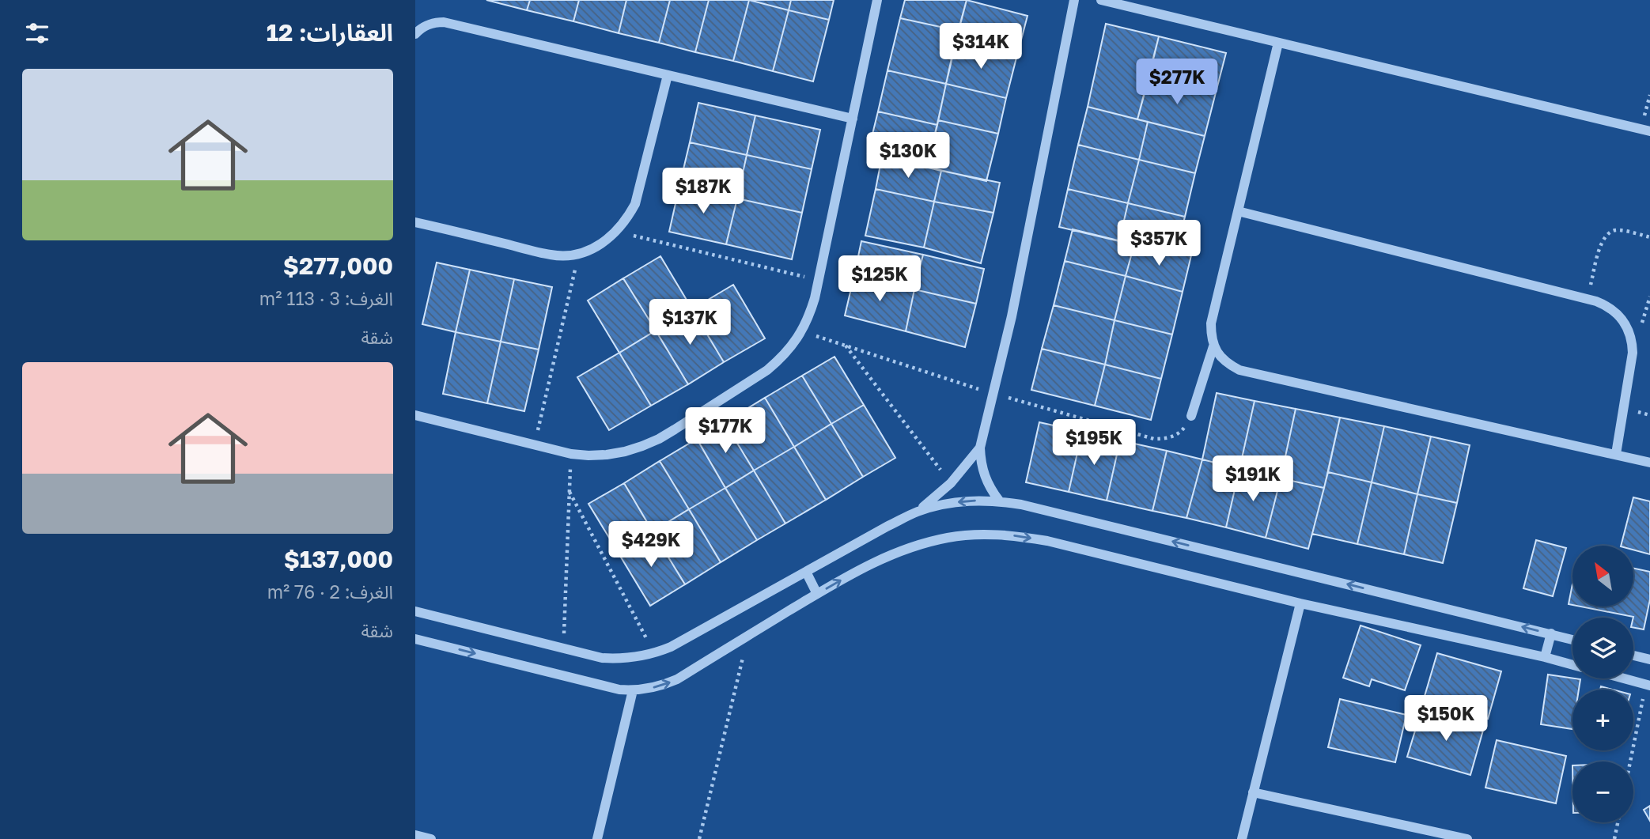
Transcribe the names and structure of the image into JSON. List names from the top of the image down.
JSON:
{
  "north": "top left",
  "page": {
    "heading": "العقارات: 12",
    "price": [
      "$314K",
      "$277K",
      "$130K",
      "$187K",
      "$357K",
      "$125K",
      "$137K",
      "$177K",
      "$195K",
      "$191K",
      "$429K",
      "$150K"
    ],
    "list": [
      {
        "name": "$277,000",
        "note": "الغرف: 3 · 113 m² · شقة"
      },
      {
        "name": "$137,000",
        "note": "الغرف: 2 · 76 m² · شقة"
      }
    ],
    "map_buttons": ["+", "−"]
  }
}
